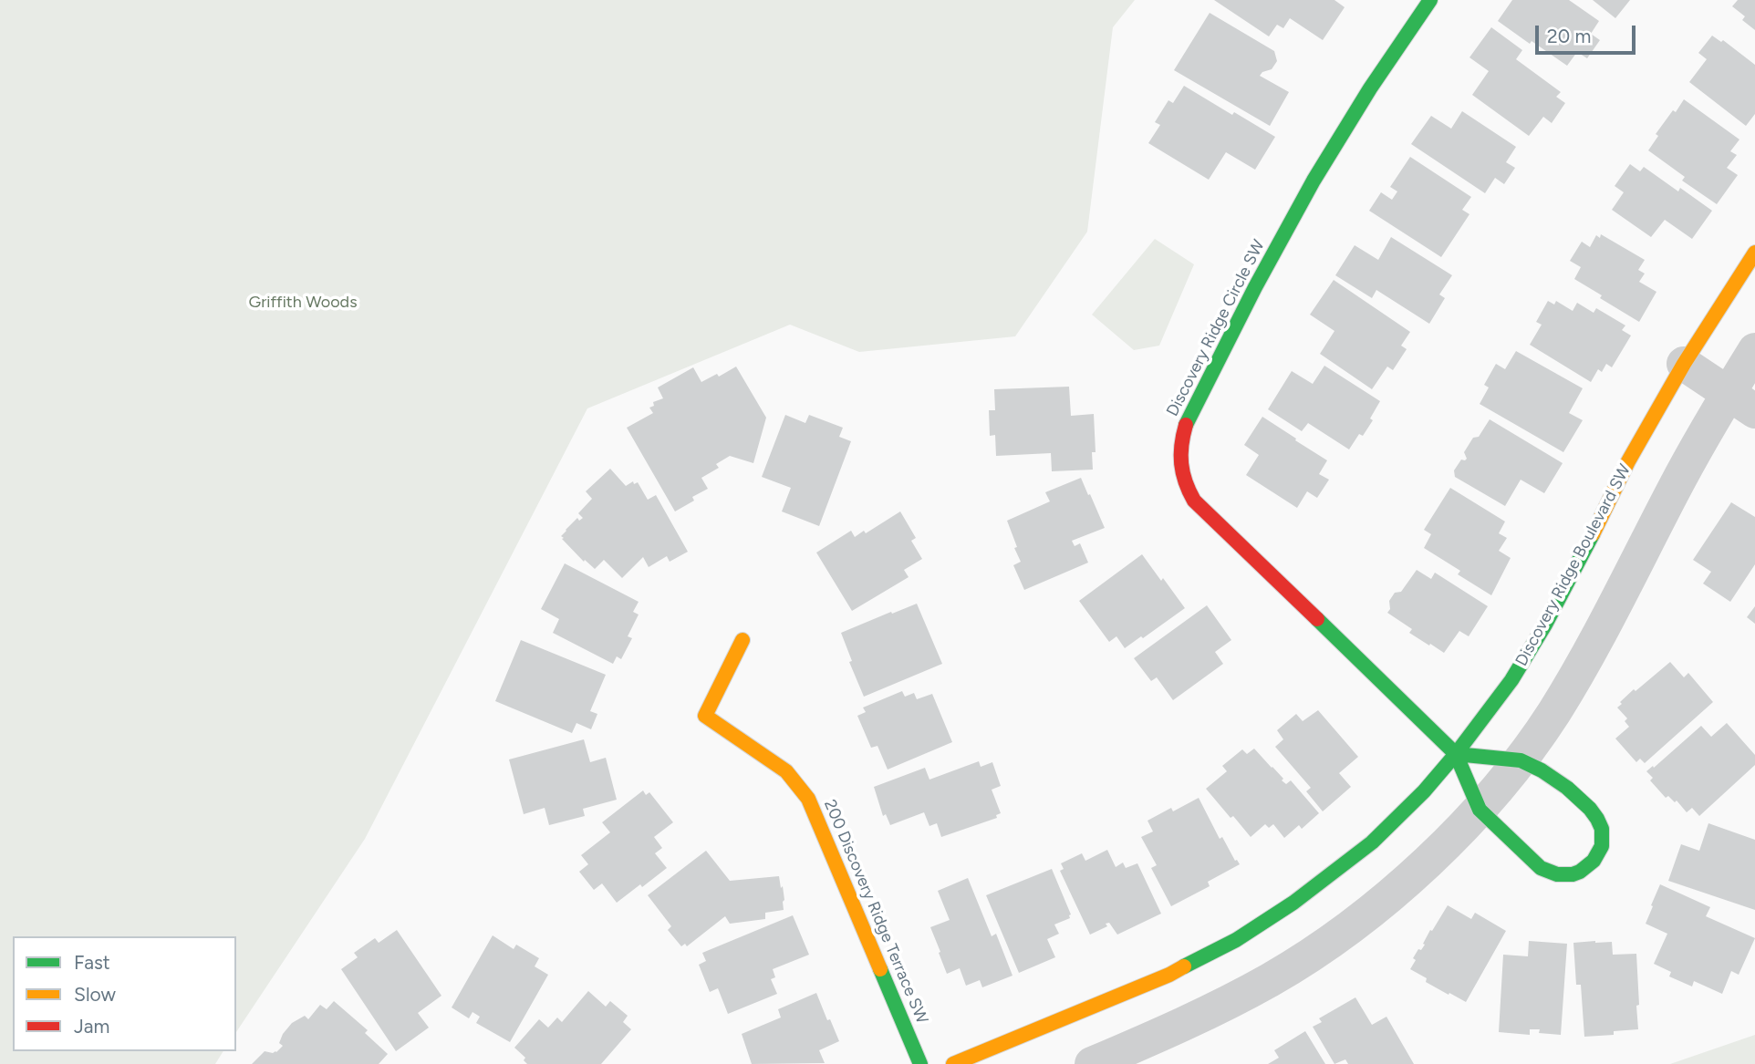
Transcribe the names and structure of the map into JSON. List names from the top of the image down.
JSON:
{
  "streets": {
    "street": ["Discovery Ridge Circle SW", "Discovery Ridge Boulevard SW", "200 Discovery Ridge Terrace SW"]
  },
  "crossings": [
    ["Discovery Ridge Circle SW", "Discovery Ridge Boulevard SW"]
  ],
  "parks": ["Griffith Woods"],
  "legend": ["Fast", "Slow", "Jam"],
  "scale_bar": "20 m"
}
